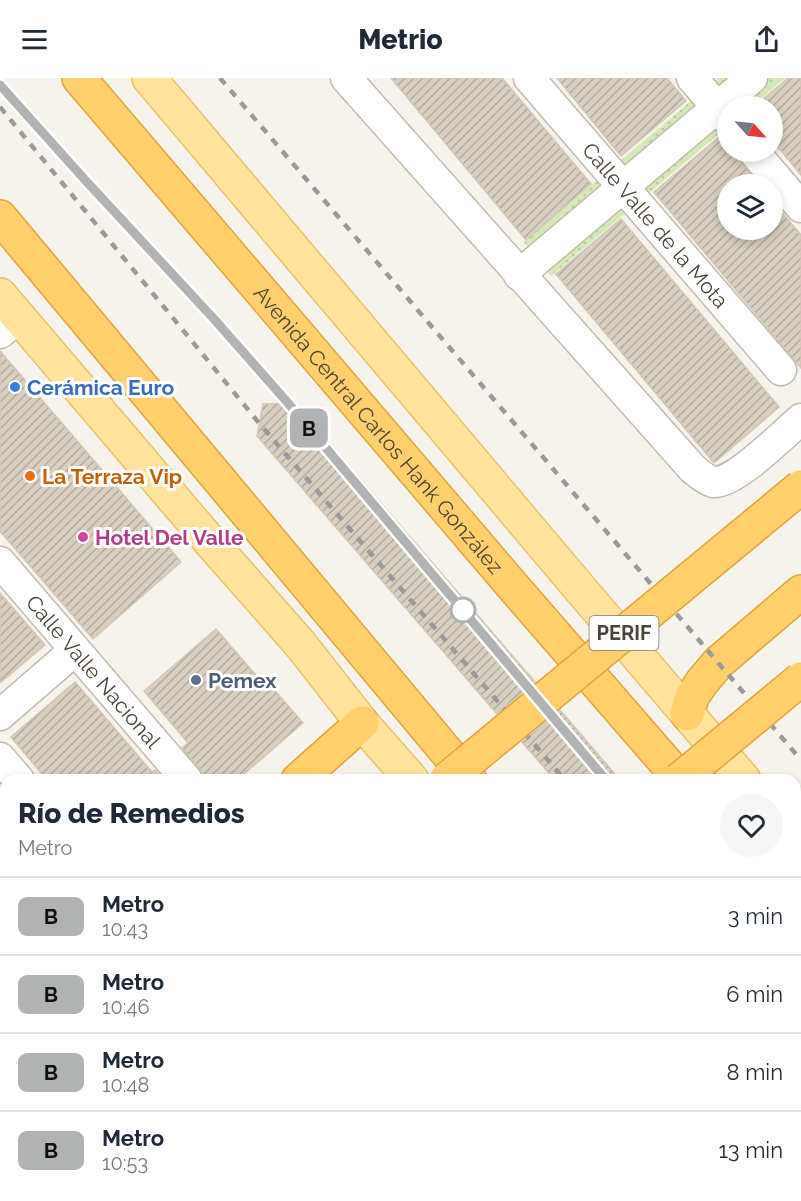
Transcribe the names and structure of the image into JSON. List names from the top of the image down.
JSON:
{
  "streets": {
    "highway": ["Avenida Central Carlos Hank González", "PERIF"],
    "street": ["Calle Valle de la Mota", "Calle Valle Nacional"]
  },
  "places": [
    "Cerámica Euro",
    "La Terraza Vip",
    "Hotel Del Valle",
    "Pemex"
  ],
  "lines": ["metro line B"],
  "north": "bottom right",
  "page": {
    "header": "Metrio",
    "on_map": "B",
    "heading": ["Río de Remedios", "Metro"],
    "list": [
      {
        "mark": "B",
        "name": "Metro",
        "note": "10:43",
        "value": "3 min"
      },
      {
        "mark": "B",
        "name": "Metro",
        "note": "10:46",
        "value": "6 min"
      },
      {
        "mark": "B",
        "name": "Metro",
        "note": "10:48",
        "value": "8 min"
      },
      {
        "mark": "B",
        "name": "Metro",
        "note": "10:53",
        "value": "13 min"
      }
    ]
  }
}
